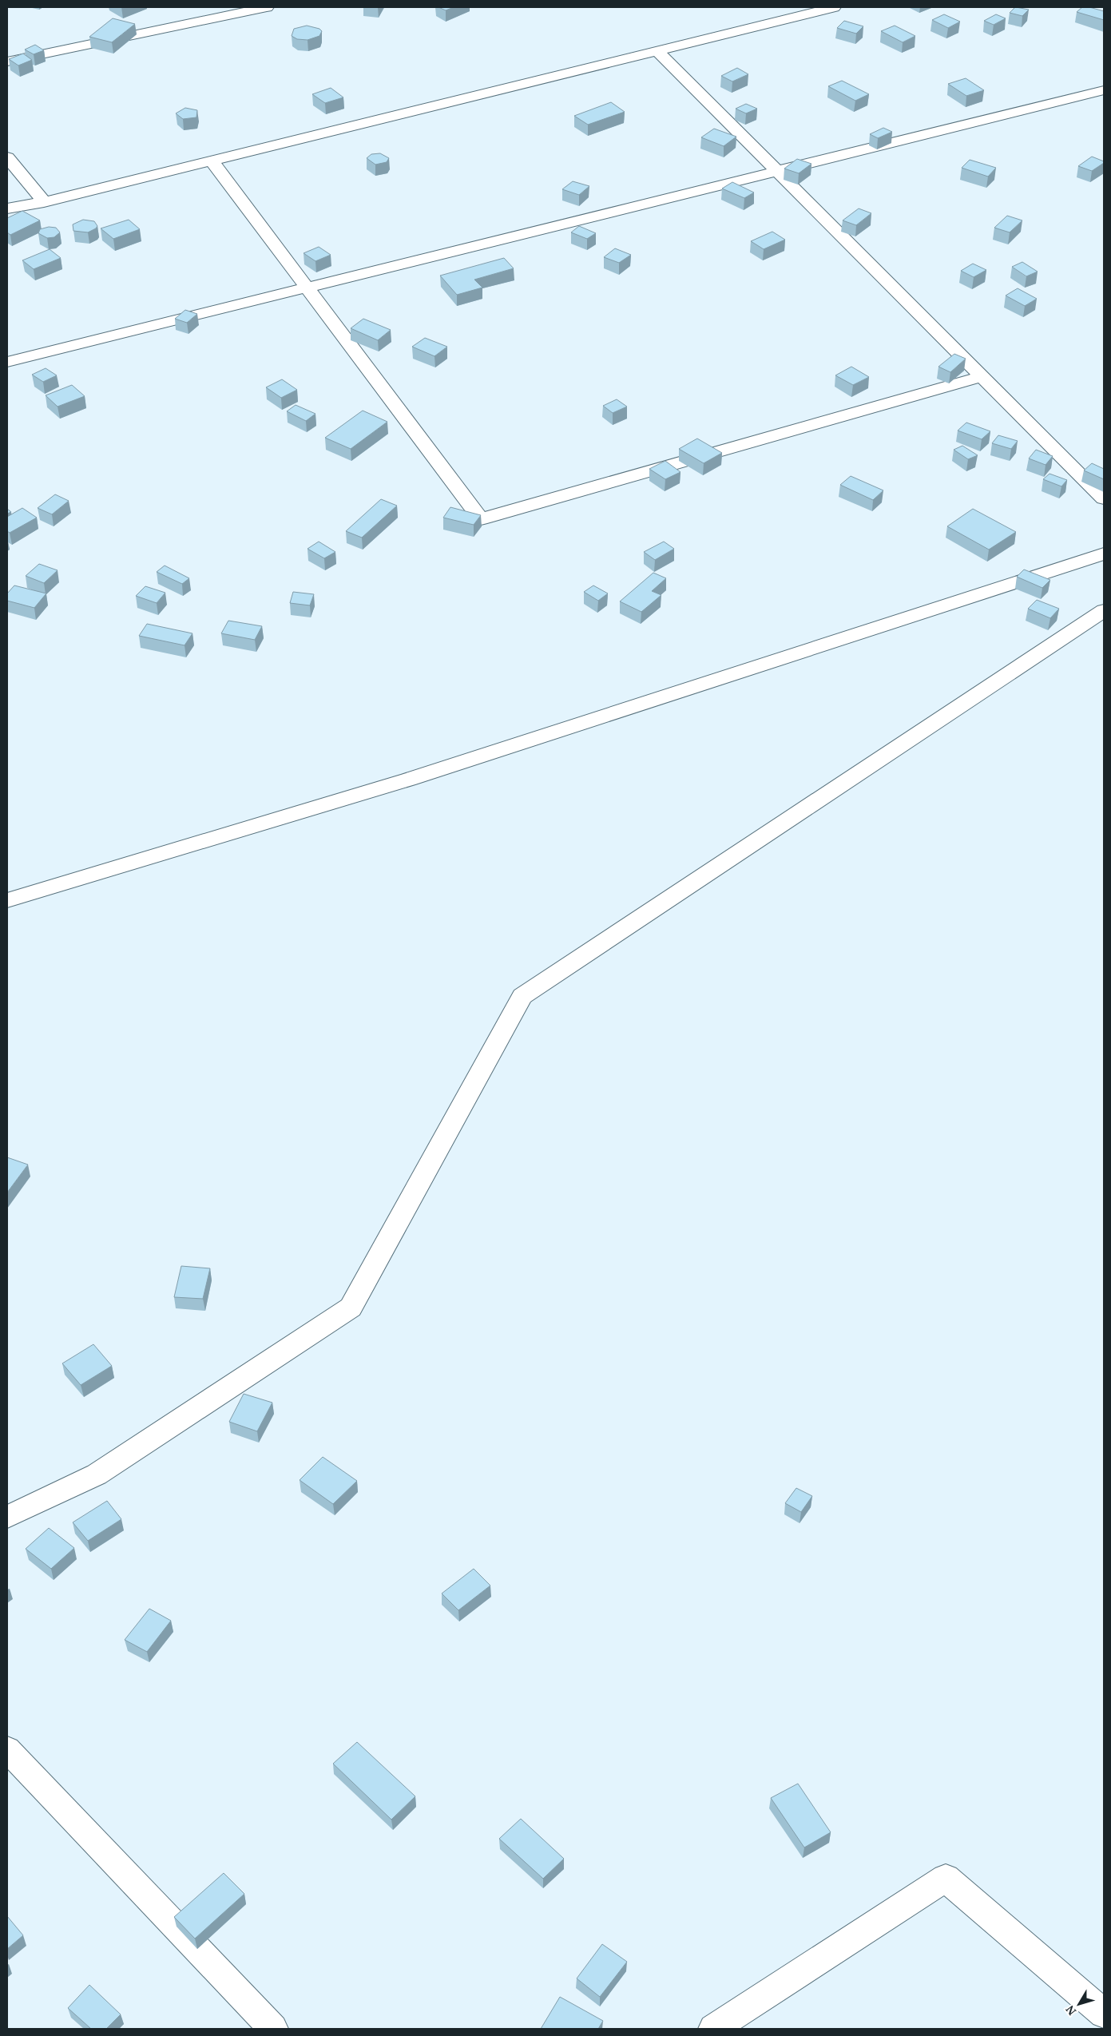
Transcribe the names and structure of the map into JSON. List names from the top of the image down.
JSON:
{
  "north": "bottom left"
}
